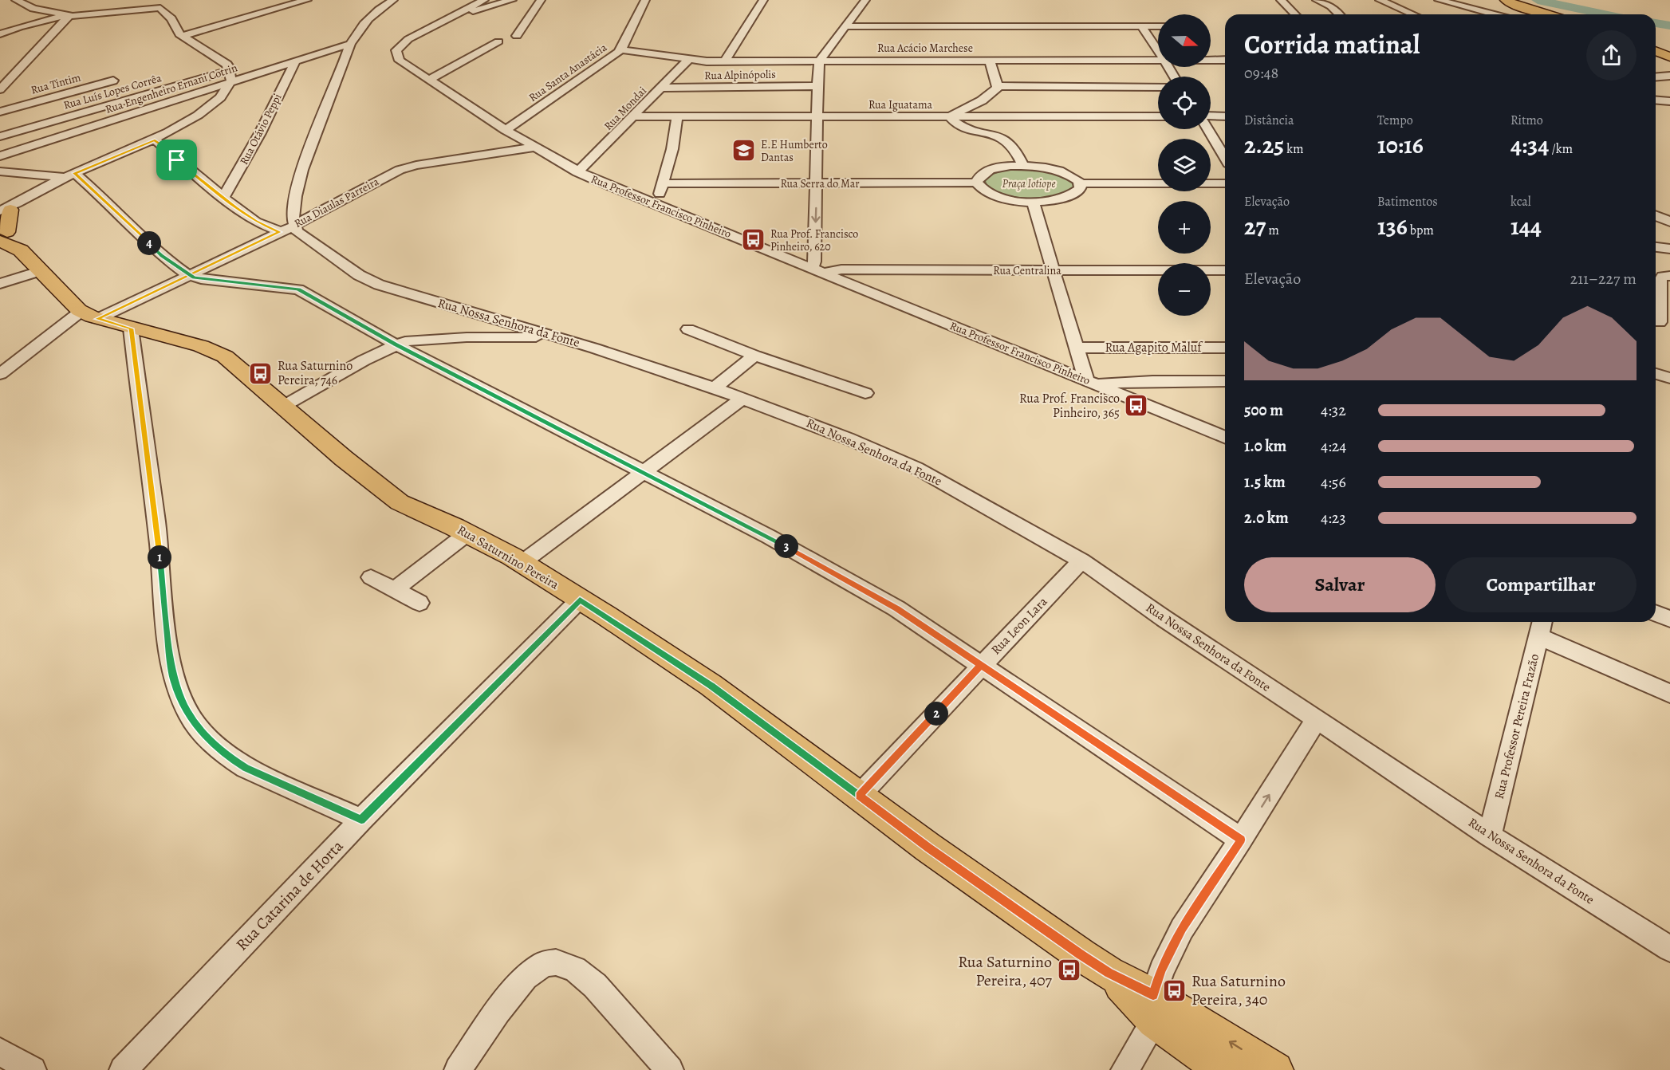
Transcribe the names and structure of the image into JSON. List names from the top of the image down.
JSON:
{
  "streets": {
    "main road": ["Rua Saturnino Pereira"],
    "street": [
      "Rua Acácio Marchese",
      "Rua Santa Anastácia",
      "Rua Alpinópolis",
      "Rua Tintim",
      "Rua Engenheiro Ernani Cotrin",
      "Rua Luís Lopes Corrêa",
      "Rua Iguatama",
      "Rua Mondai",
      "Rua Otávio Peppi",
      "Rua Serra do Mar",
      "Rua Diaulas Parreira",
      "Rua Professor Francisco Pinheiro",
      "Rua Centralina",
      "Rua Nossa Senhora da Fonte",
      "Rua Agapito Maluf",
      "Rua Leon Lara",
      "Rua Professor Pereira Frazão",
      "Rua Catarina de Horta"
    ]
  },
  "crossings": [
    ["Rua Acácio Marchese", "Rua Santa Anastácia"],
    ["Rua Acácio Marchese", "Rua Mondai"],
    ["Rua Santa Anastácia", "Rua Professor Francisco Pinheiro"],
    ["Rua Alpinópolis", "Rua Mondai"],
    ["Rua Engenheiro Ernani Cotrin", "Rua Otávio Peppi"],
    ["Rua Iguatama", "Rua Mondai"],
    ["Rua Mondai", "Rua Professor Francisco Pinheiro"],
    ["Rua Diaulas Parreira", "Rua Professor Francisco Pinheiro"],
    ["Rua Diaulas Parreira", "Rua Nossa Senhora da Fonte"],
    ["Rua Diaulas Parreira", "Rua Saturnino Pereira"],
    ["Rua Professor Francisco Pinheiro", "Rua Centralina"],
    ["Rua Nossa Senhora da Fonte", "Rua Leon Lara"],
    ["Rua Nossa Senhora da Fonte", "Rua Professor Pereira Frazão"],
    ["Rua Saturnino Pereira", "Rua Leon Lara"],
    ["Rua Saturnino Pereira", "Rua Catarina de Horta"]
  ],
  "parks": ["Praça Iotiope"],
  "places": {
    "school or university": ["E.E Humberto Dantas"],
    "bus stop": [
      "Rua Prof. Francisco Pinheiro, 620",
      "Rua Saturnino Pereira, 746",
      "Rua Prof. Francisco Pinheiro, 365",
      "Rua Saturnino Pereira, 407",
      "Rua Saturnino Pereira, 340"
    ]
  },
  "north": "right",
  "page": {
    "map_buttons": ["+", "−"],
    "heading": ["Corrida matinal", "09:48"],
    "stats": [
      ["Distância", "2.25 km"],
      ["Tempo", "10:16"],
      ["Ritmo", "4:34 /km"],
      ["Elevação", "27 m"],
      ["Batimentos", "136 bpm"],
      ["kcal", "144"]
    ],
    "pins": [
      "4",
      "3",
      "1",
      "2"
    ],
    "chart": ["Elevação", "211–227 m"],
    "list": [
      {
        "name": "500 m",
        "note": "4:32"
      },
      {
        "name": "1.0 km",
        "note": "4:24"
      },
      {
        "name": "1.5 km",
        "note": "4:56"
      },
      {
        "name": "2.0 km",
        "note": "4:23"
      }
    ],
    "buttons": ["Salvar", "Compartilhar"]
  }
}
